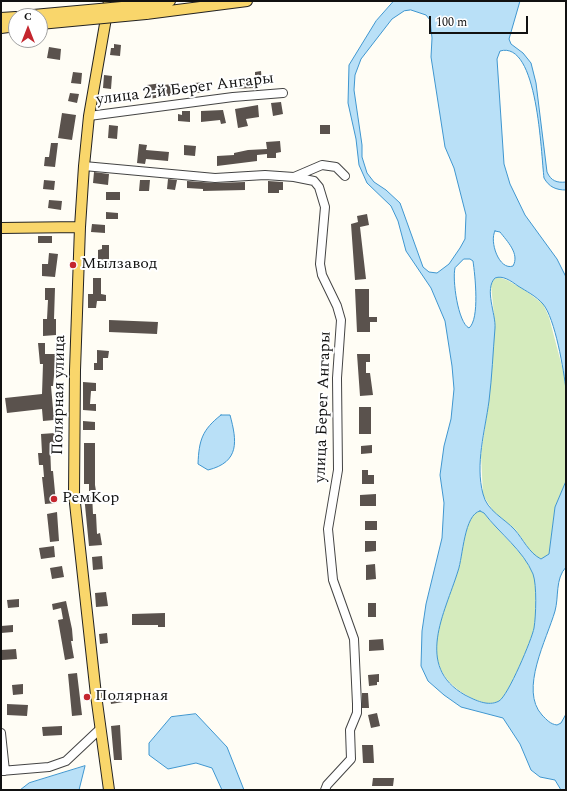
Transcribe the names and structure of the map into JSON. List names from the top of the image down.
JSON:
{
  "streets": {
    "main road": ["Полярная улица"],
    "street": ["улица 2-й Берег Ангары", "улица Берег Ангары"]
  },
  "crossings": [
    ["улица 2-й Берег Ангары", "Полярная улица"],
    ["Полярная улица", "улица Берег Ангары"]
  ],
  "places": ["Мылзавод", "РемКор", "Полярная"],
  "scale_bar": "100 m",
  "north": "top"
}
